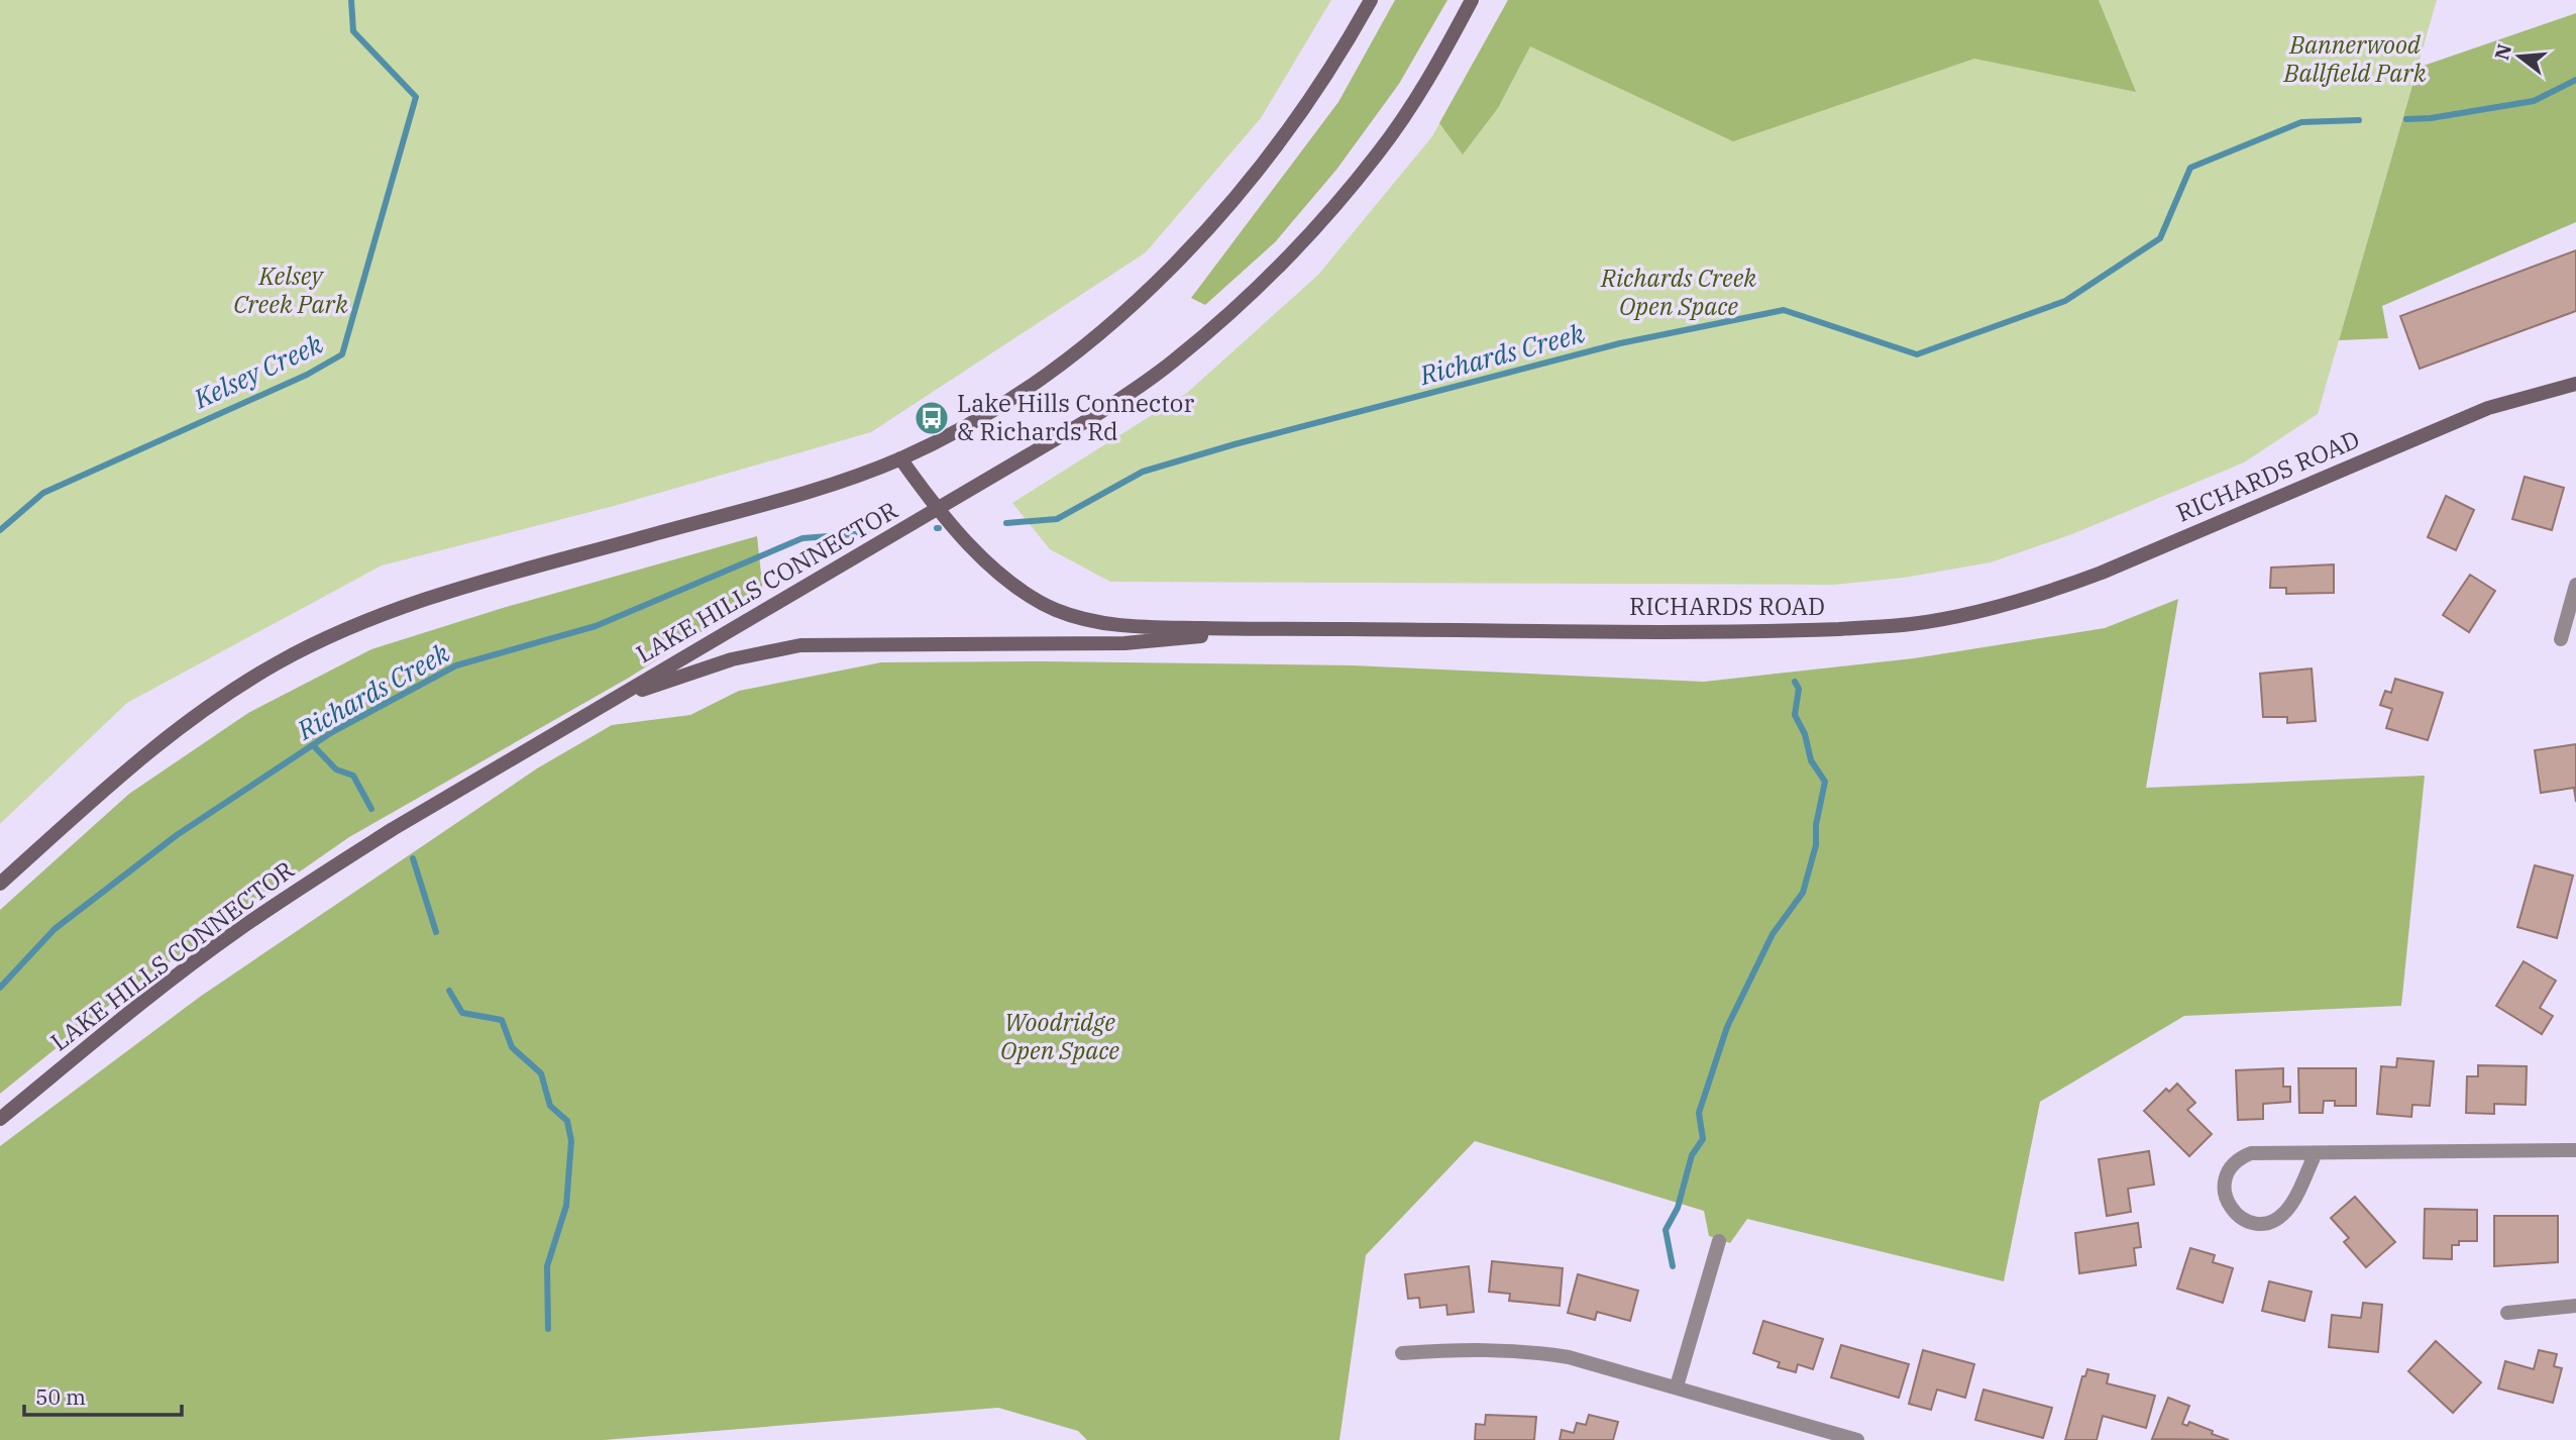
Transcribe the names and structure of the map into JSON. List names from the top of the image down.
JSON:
{
  "streets": {
    "main road": ["RICHARDS ROAD", "LAKE HILLS CONNECTOR"]
  },
  "crossings": [
    ["RICHARDS ROAD", "LAKE HILLS CONNECTOR"]
  ],
  "water": ["Richards Creek", "Kelsey Creek"],
  "parks": [
    "Bannerwood Ballfield Park",
    "Kelsey Creek Park",
    "Richards Creek Open Space",
    "Woodridge Open Space"
  ],
  "places": {
    "bus stop": ["Lake Hills Connector & Richards Rd"]
  },
  "scale_bar": "50 m",
  "north": "left"
}
